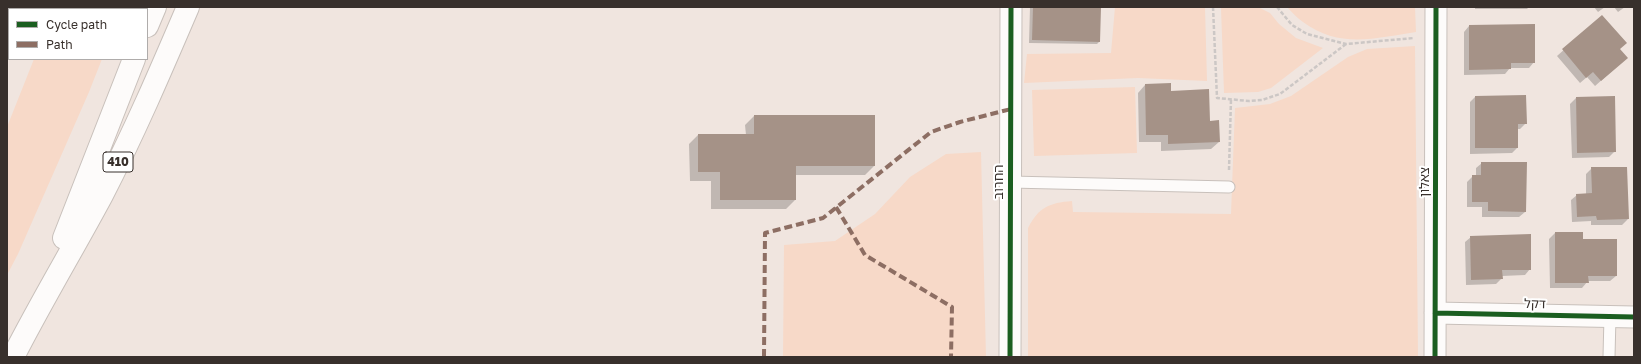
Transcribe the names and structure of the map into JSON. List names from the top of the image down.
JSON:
{
  "streets": {
    "main road": ["410"],
    "street": ["החרוב", "צאלון", "דקל"]
  },
  "crossings": [
    ["צאלון", "דקל"]
  ],
  "legend": ["Cycle path", "Path"]
}
